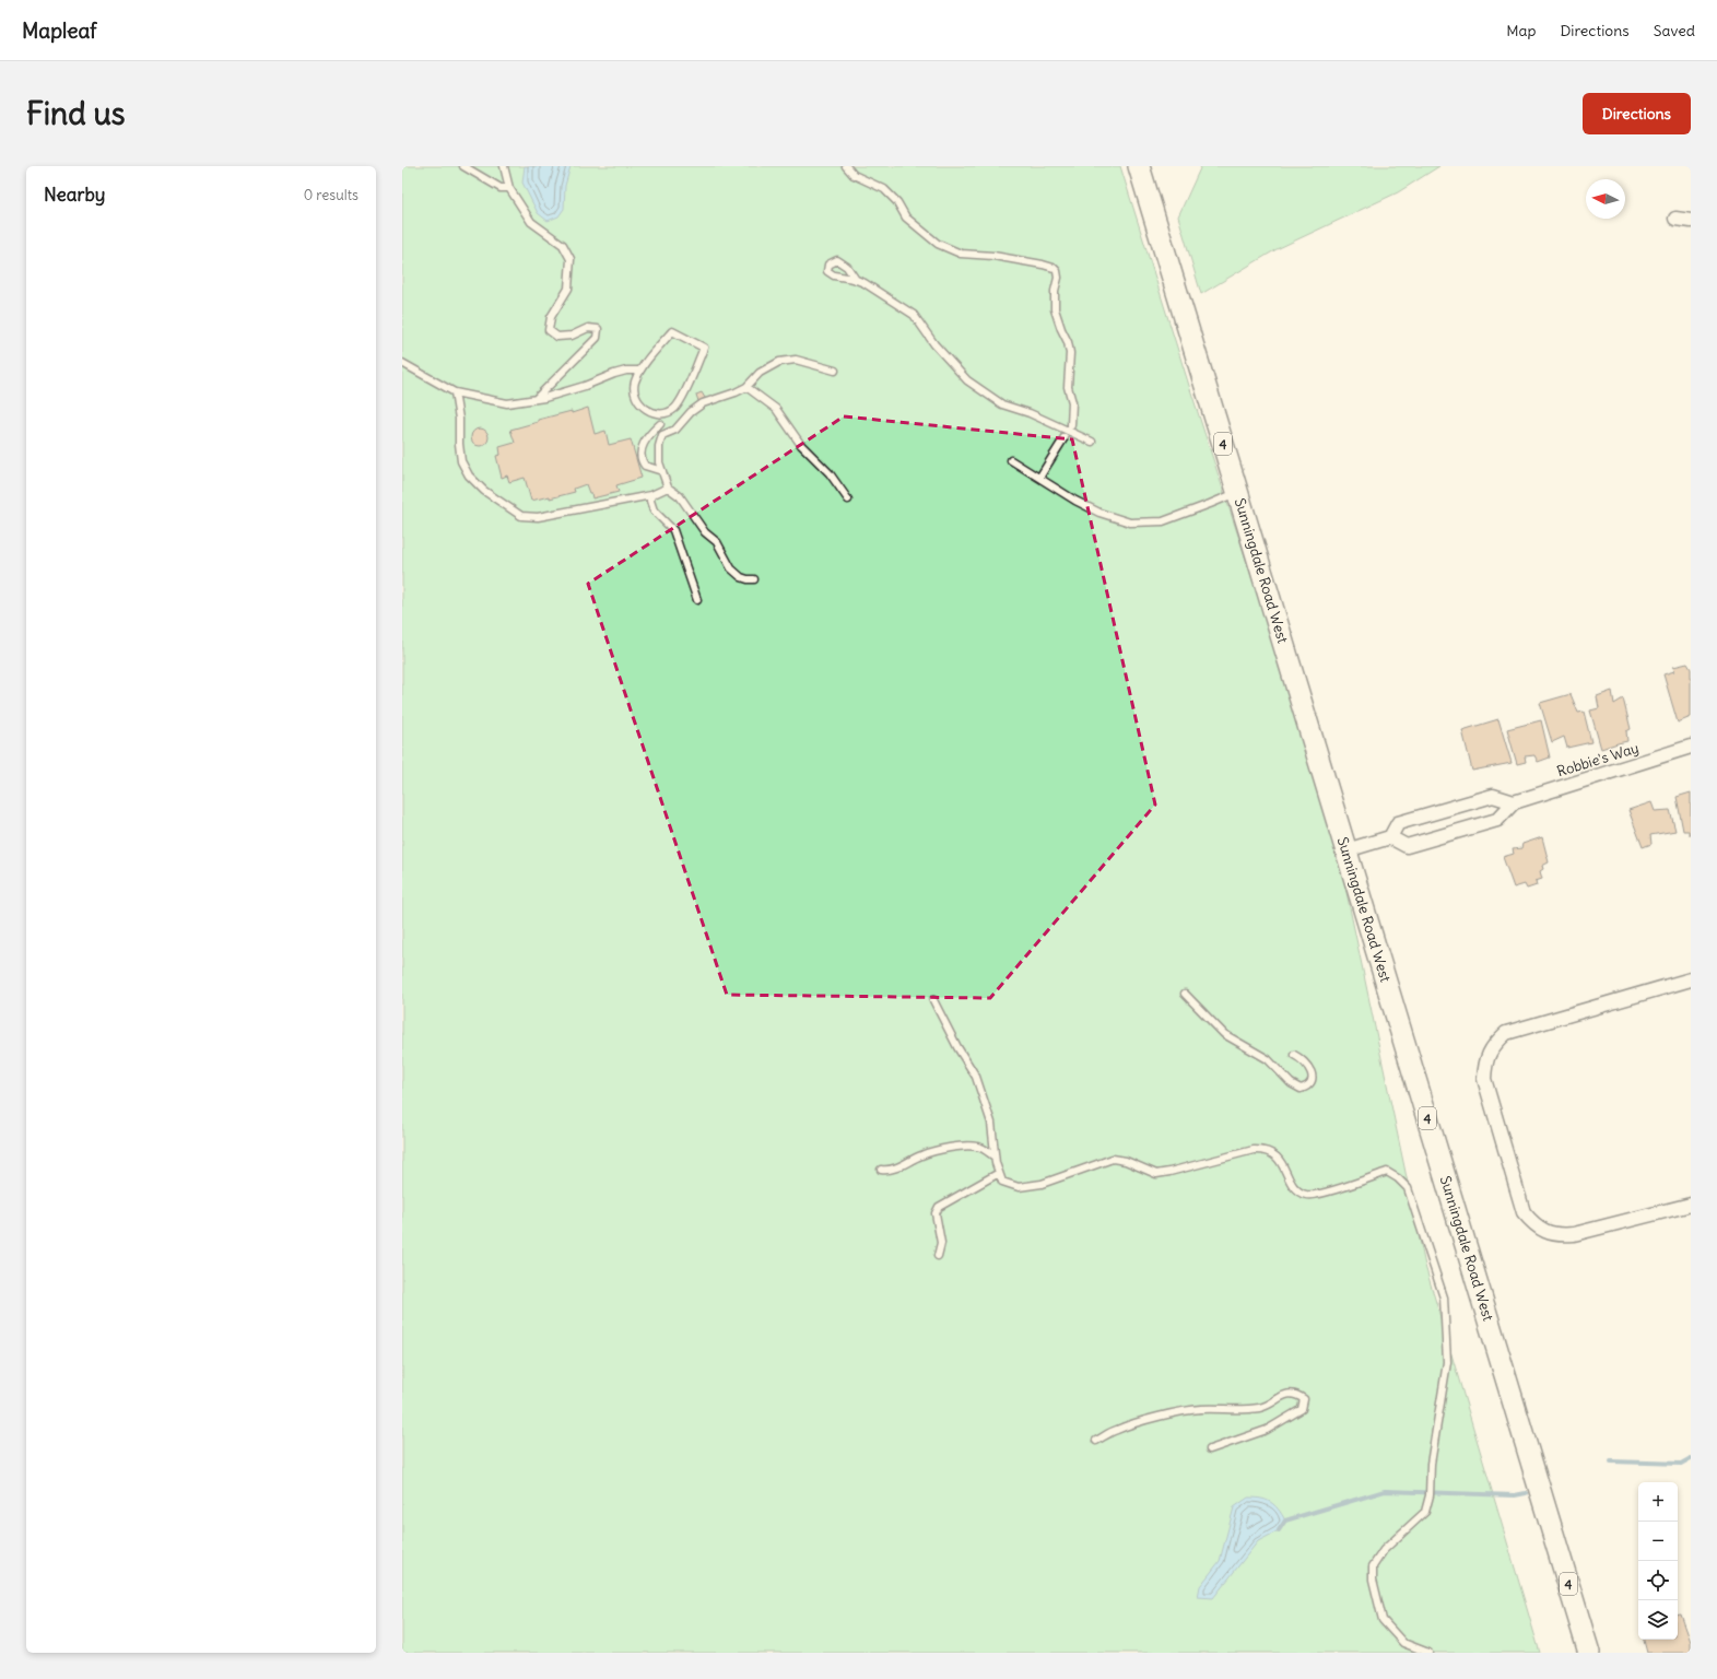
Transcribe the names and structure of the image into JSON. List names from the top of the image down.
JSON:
{
  "streets": {
    "main road": ["4", "Sunningdale Road West"],
    "street": ["Robbie's Way"]
  },
  "north": "left",
  "page": {
    "header": "Mapleaf",
    "nav": ["Map", "Directions", "Saved"],
    "buttons": "Directions",
    "title": "Find us",
    "heading": ["Nearby", "0 results"],
    "map_buttons": ["+", "−"]
  }
}
